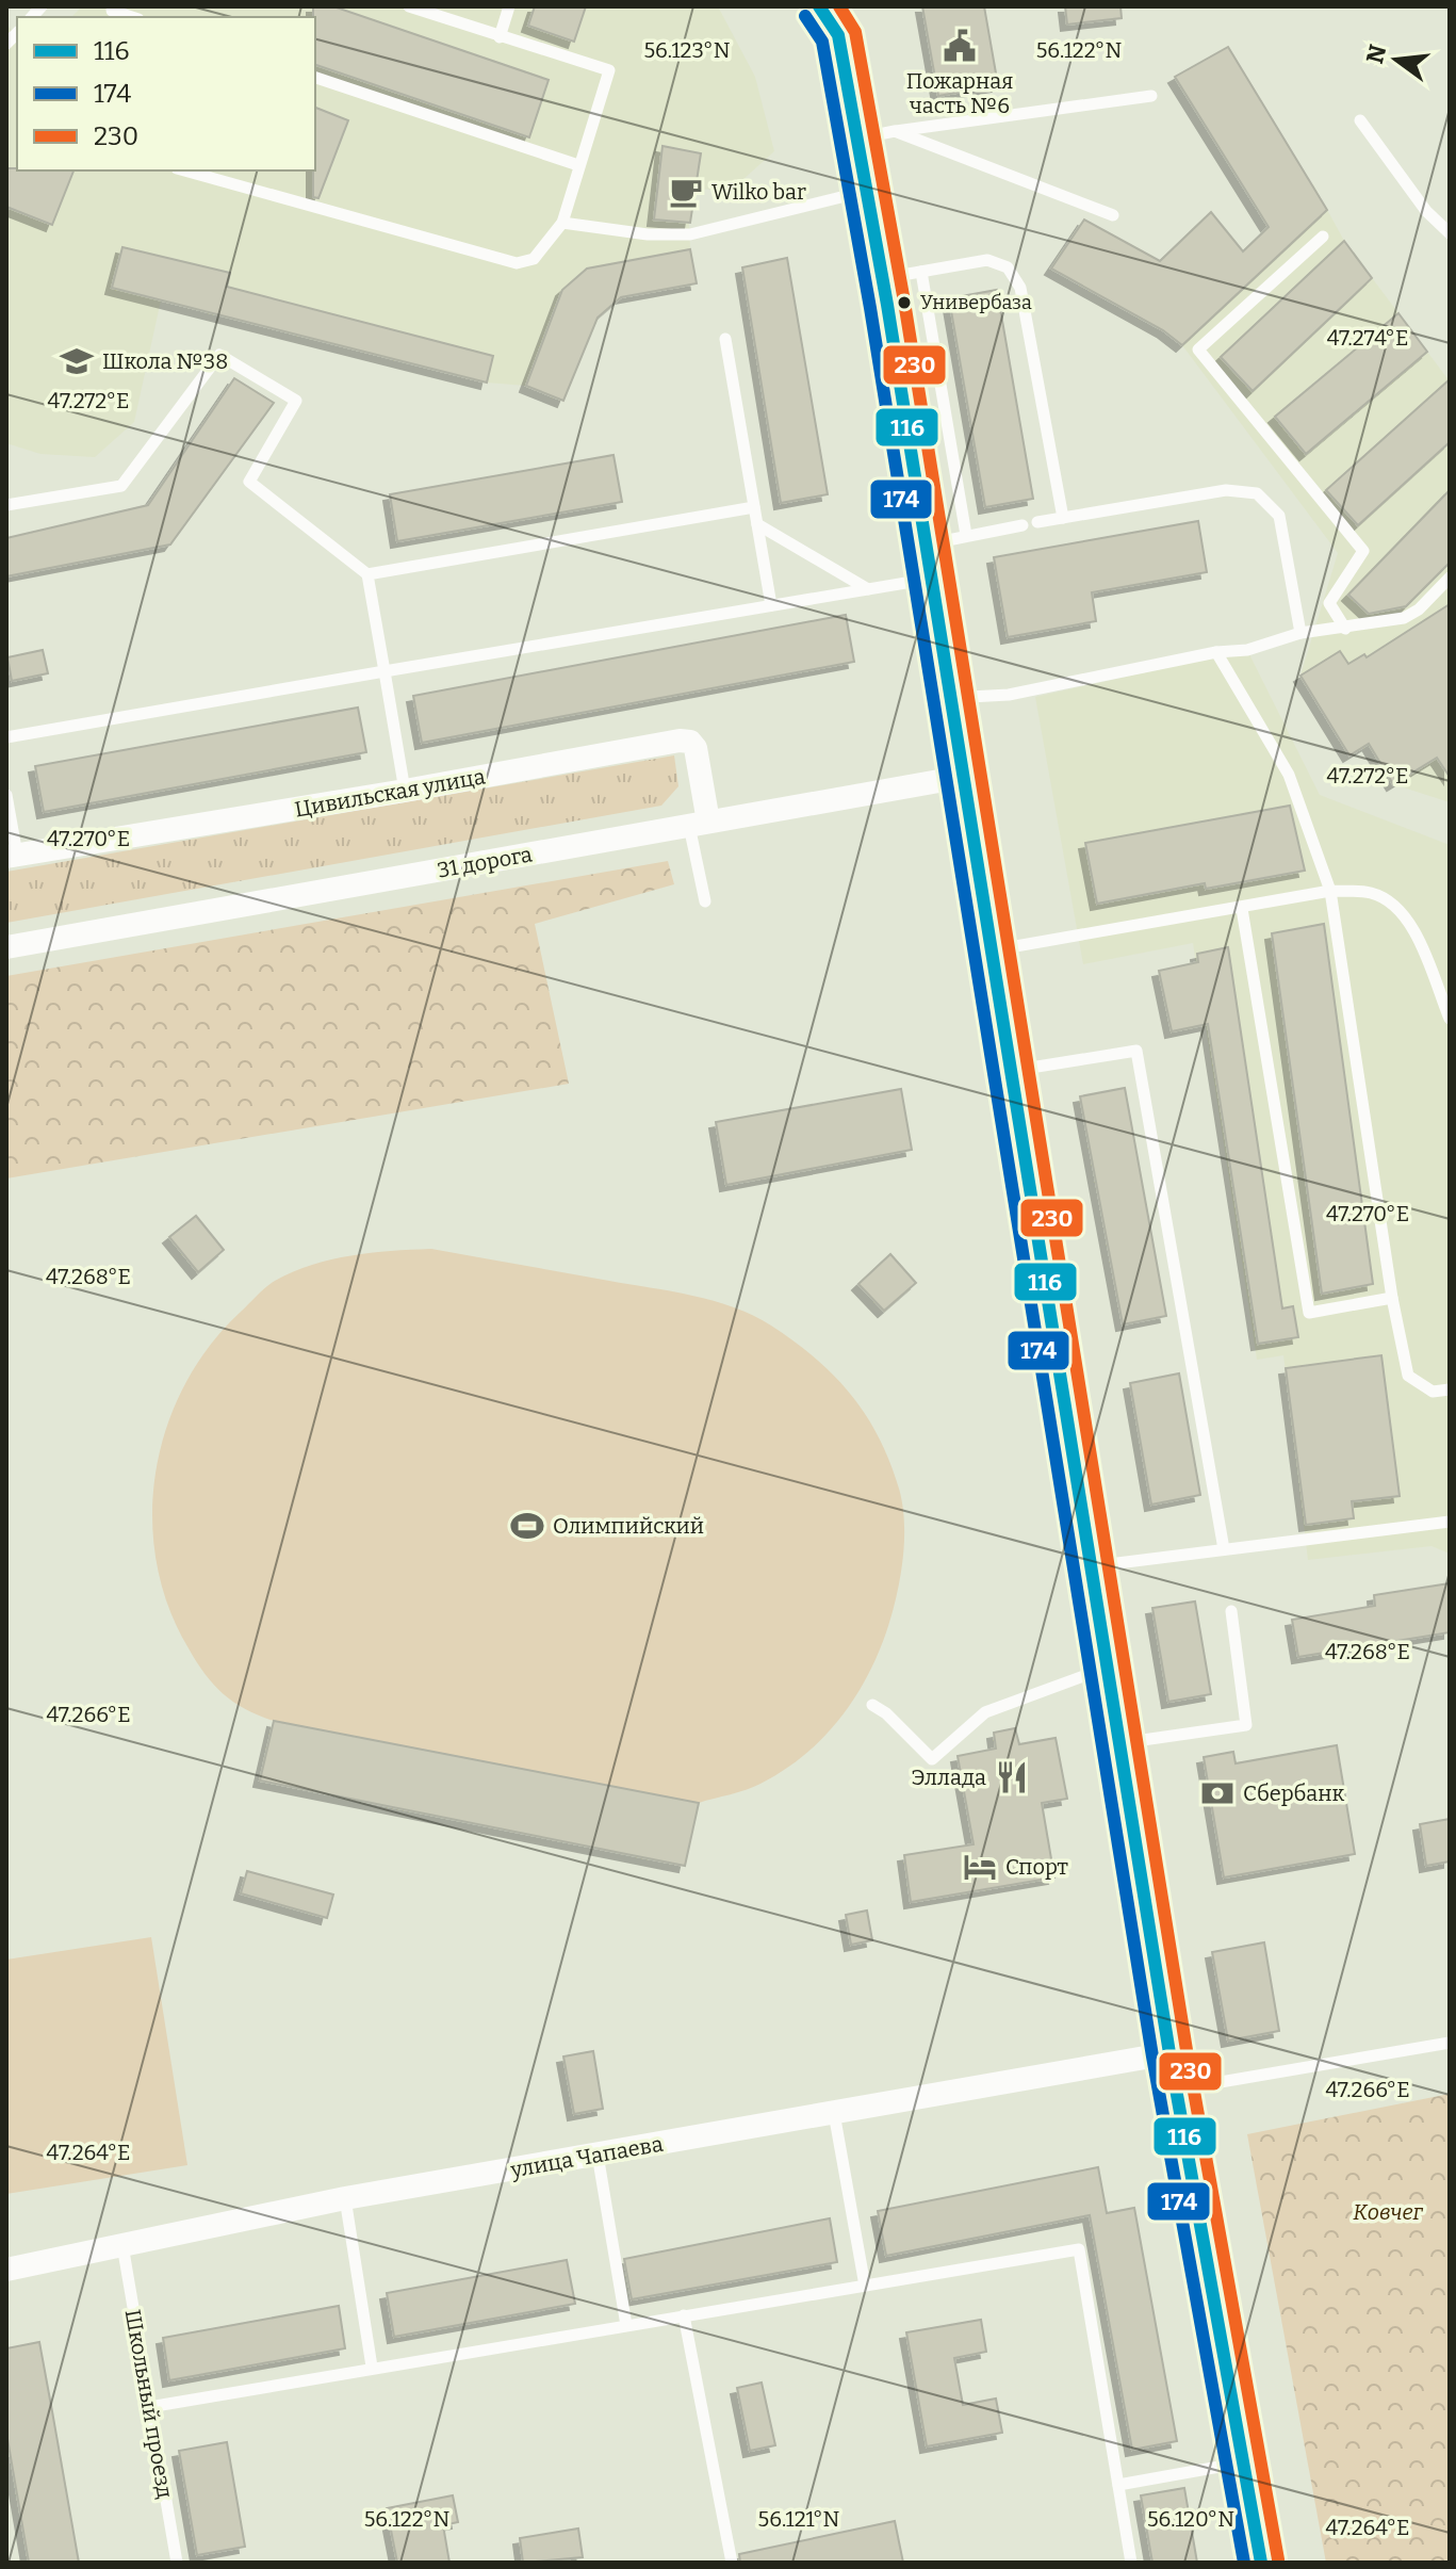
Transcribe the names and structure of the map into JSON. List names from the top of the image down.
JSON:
{
  "streets": {
    "street": ["Цивильская улица", "31 дорога", "улица Чапаева"],
    "lane": ["Школьный проезд"]
  },
  "crossings": [
    ["Цивильская улица", "31 дорога"],
    ["улица Чапаева", "Школьный проезд"]
  ],
  "parks": ["Ковчег"],
  "places": {
    "public building": ["Пожарная часть №6"],
    "cafe": ["Wilko bar"],
    "other": ["Универбаза"],
    "school or university": ["Школа №38"],
    "sports": ["Олимпийский"],
    "restaurant": ["Эллада"],
    "bank": ["Сбербанк"],
    "hotel": ["Спорт"]
  },
  "lines": ["transit line 116", "transit line 230", "transit line 174"],
  "legend": ["116", "174", "230"],
  "north": "left",
  "coordinates": [
    "56.123°N",
    "56.122°N",
    "47.274°E",
    "47.272°E",
    "47.270°E",
    "47.268°E",
    "47.266°E",
    "47.264°E",
    "56.121°N",
    "56.120°N"
  ]
}
